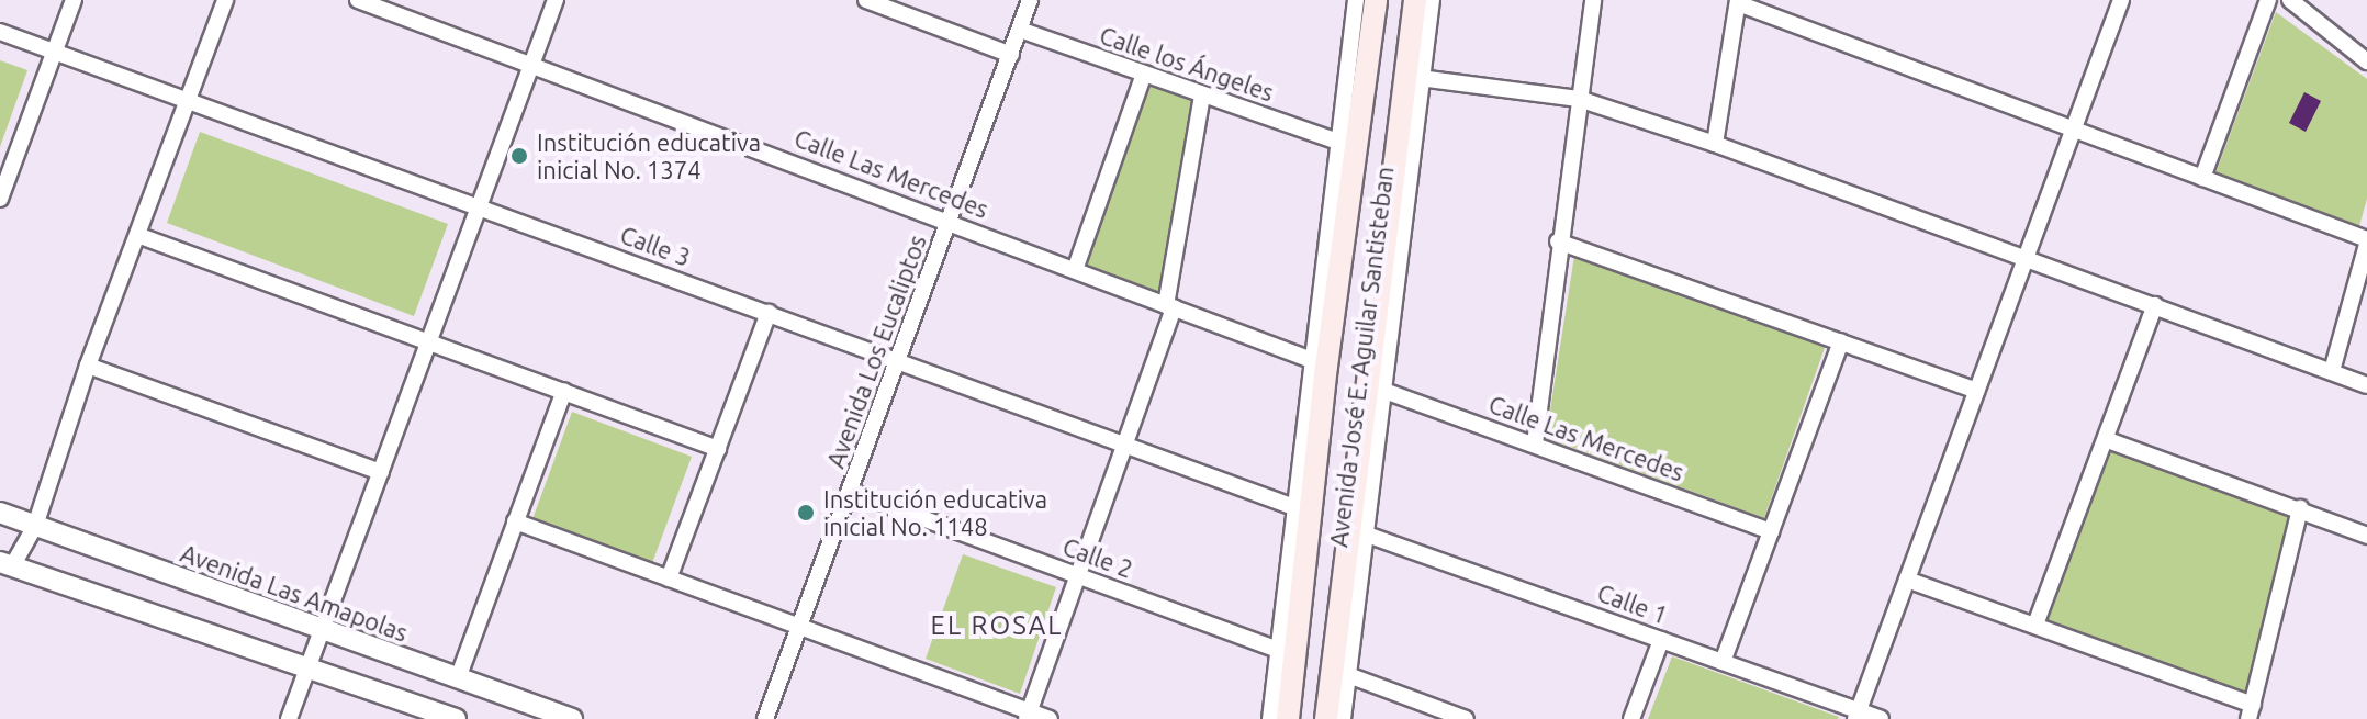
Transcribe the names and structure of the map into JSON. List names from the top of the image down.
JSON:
{
  "streets": {
    "main road": ["Avenida José E. Aguilar Santisteban"],
    "street": [
      "Calle los Ángeles",
      "Calle Las Mercedes",
      "Calle 3",
      "Avenida Los Eucaliptos",
      "Calle 2",
      "Avenida Las Amapolas",
      "Calle 1"
    ]
  },
  "crossings": [
    ["Calle los Ángeles", "Avenida Los Eucaliptos"],
    ["Calle los Ángeles", "Avenida José E. Aguilar Santisteban"],
    ["Calle Las Mercedes", "Avenida Los Eucaliptos"],
    ["Calle Las Mercedes", "Avenida José E. Aguilar Santisteban"],
    ["Calle 3", "Avenida Los Eucaliptos"],
    ["Calle 3", "Avenida José E. Aguilar Santisteban"],
    ["Avenida Los Eucaliptos", "Calle 2"],
    ["Avenida José E. Aguilar Santisteban", "Calle 2"],
    ["Avenida José E. Aguilar Santisteban", "Calle 1"]
  ],
  "districts": ["EL ROSAL"],
  "places": ["Institución educativa inicial No. 1374", "Institución educativa inicial No. 1148"]
}
